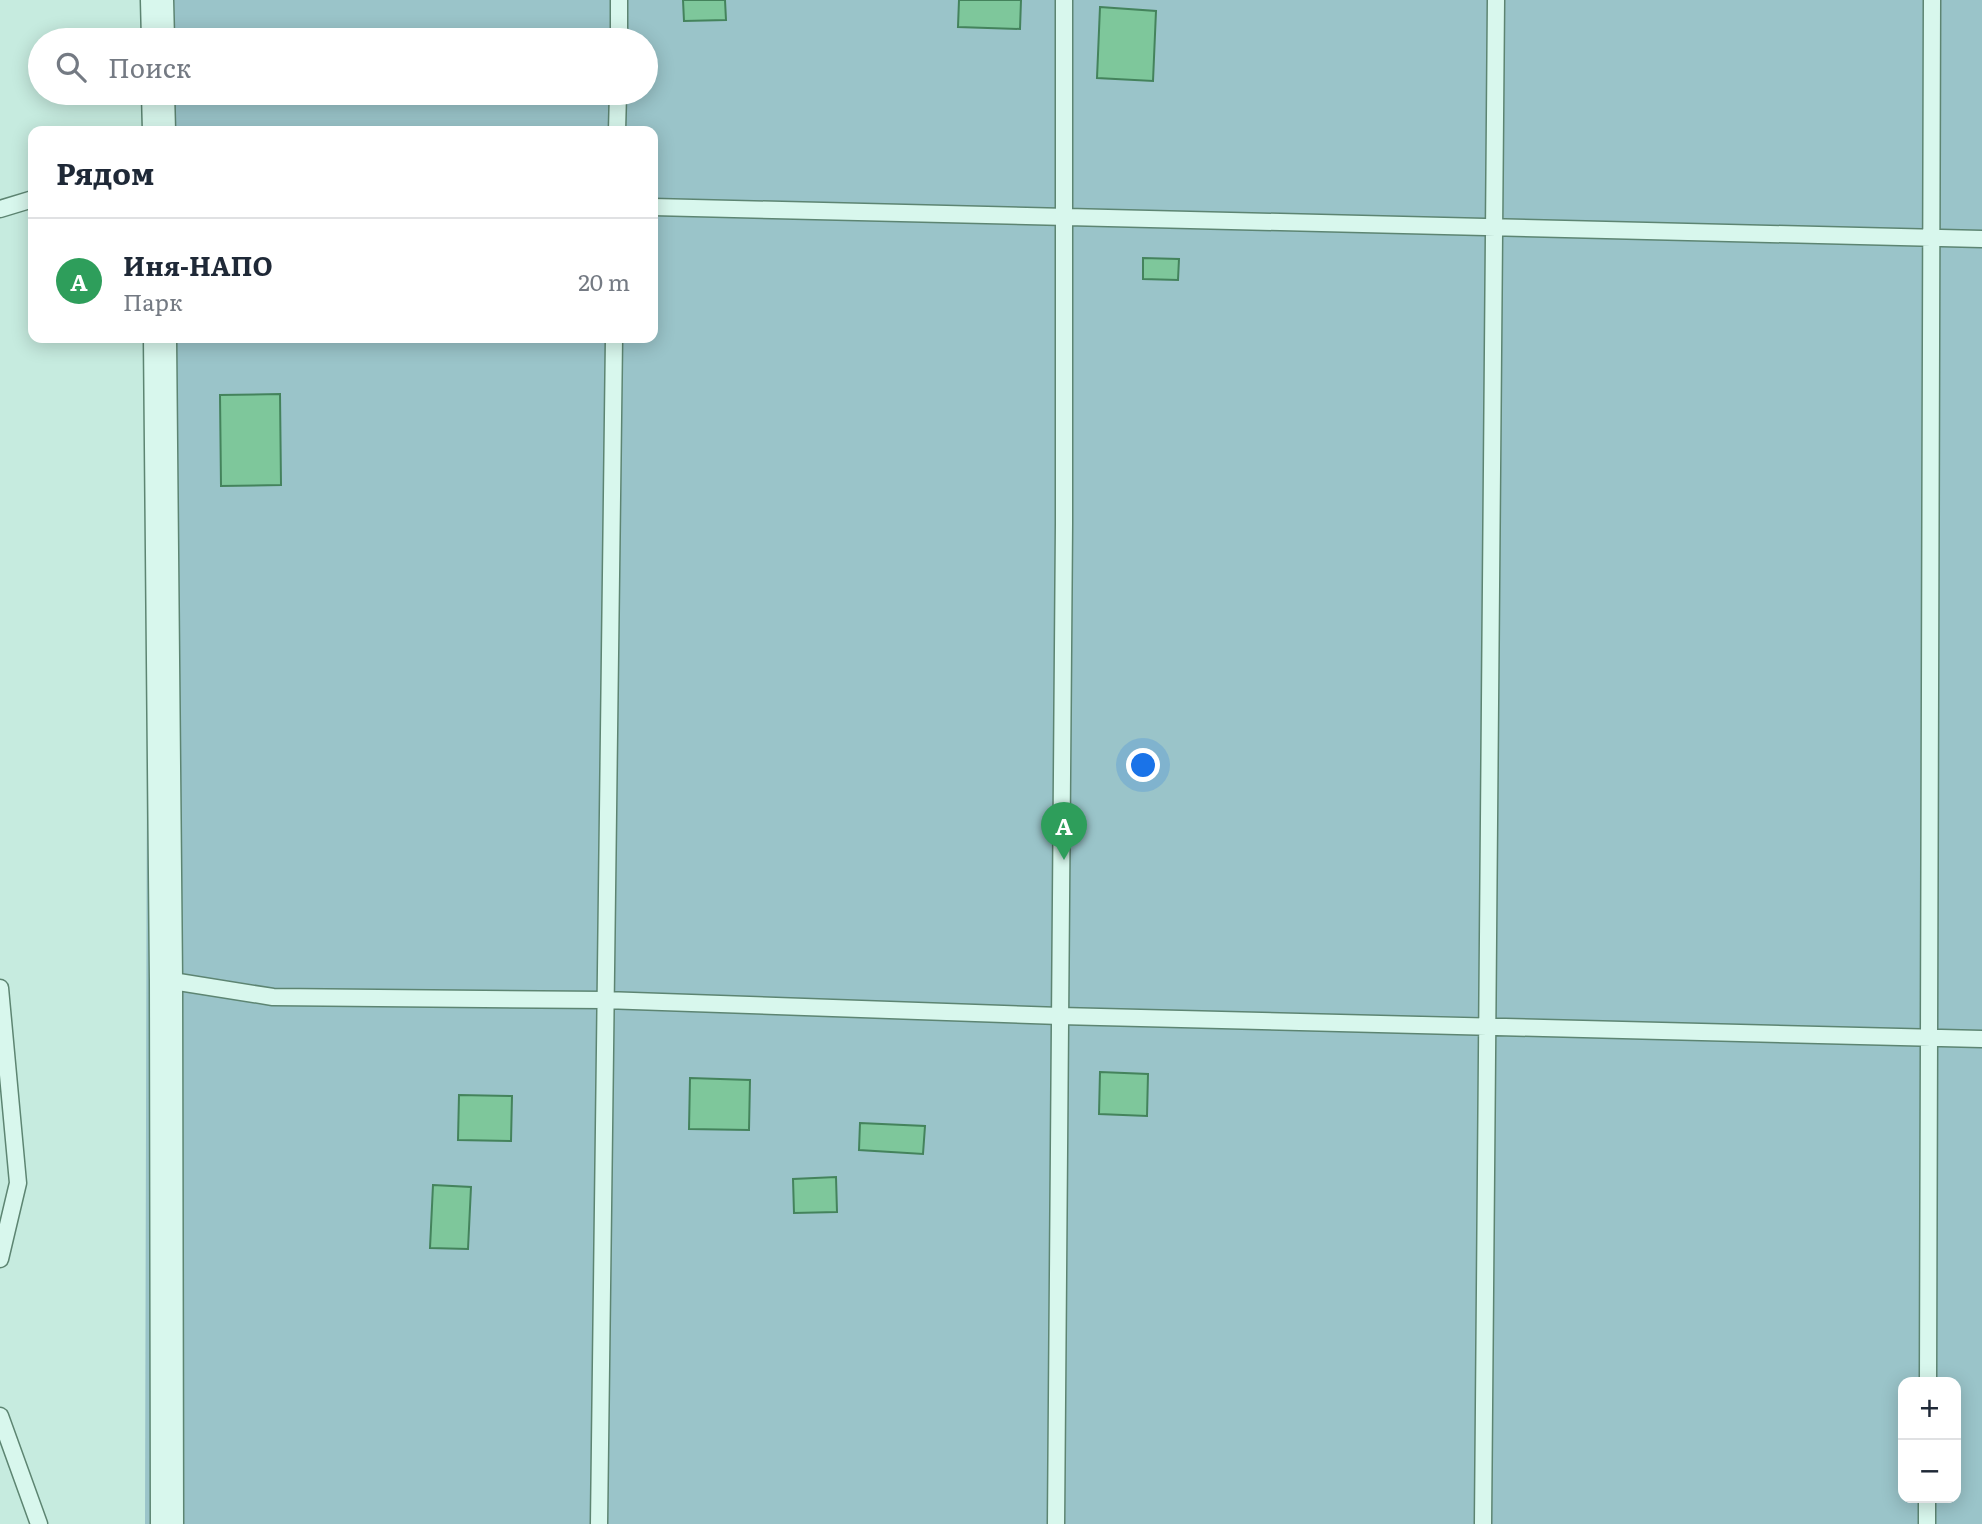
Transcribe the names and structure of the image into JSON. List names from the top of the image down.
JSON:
{
  "page": {
    "search": "Поиск",
    "heading": "Рядом",
    "list": [
      {
        "mark": "A",
        "name": "Иня-НАПО",
        "note": "Парк",
        "value": "20 m"
      }
    ],
    "pins": "A",
    "map_buttons": ["+", "−"]
  }
}
